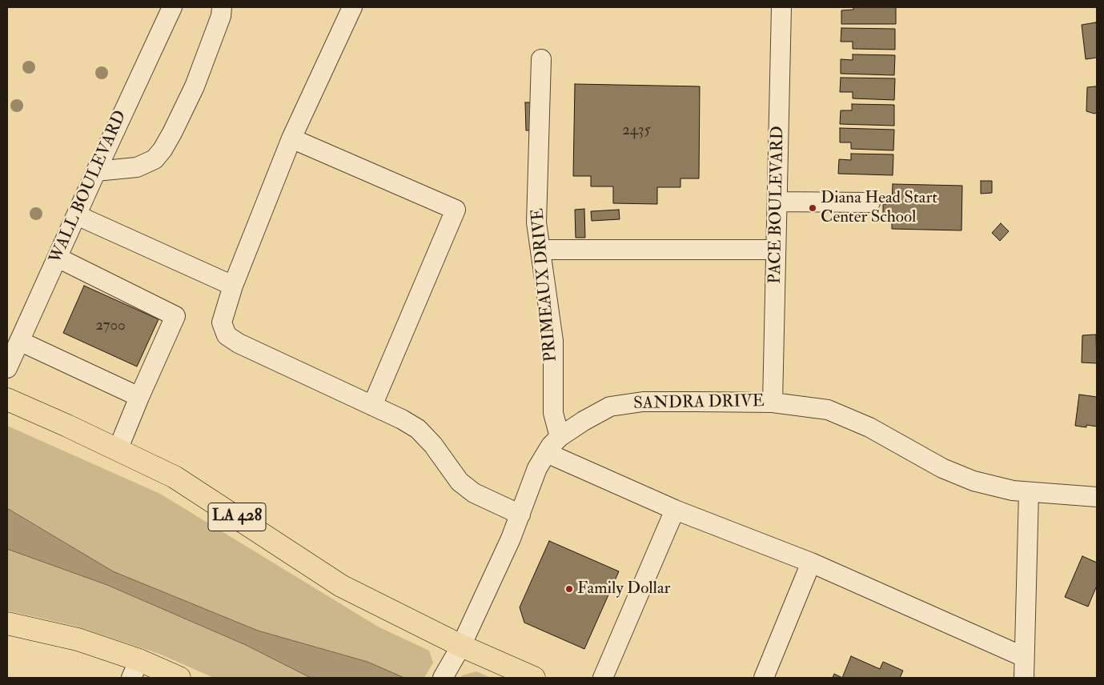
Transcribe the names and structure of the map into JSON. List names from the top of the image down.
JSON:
{
  "streets": {
    "main road": ["LA 428"],
    "street": [
      "WALL BOULEVARD",
      "PACE BOULEVARD",
      "PRIMEAUX DRIVE",
      "SANDRA DRIVE"
    ]
  },
  "crossings": [
    ["PACE BOULEVARD", "SANDRA DRIVE"],
    ["PRIMEAUX DRIVE", "SANDRA DRIVE"],
    ["SANDRA DRIVE", "LA 428"]
  ],
  "places": ["Diana Head Start Center School", "Family Dollar"],
  "house_numbers": ["2435", "2700"]
}
